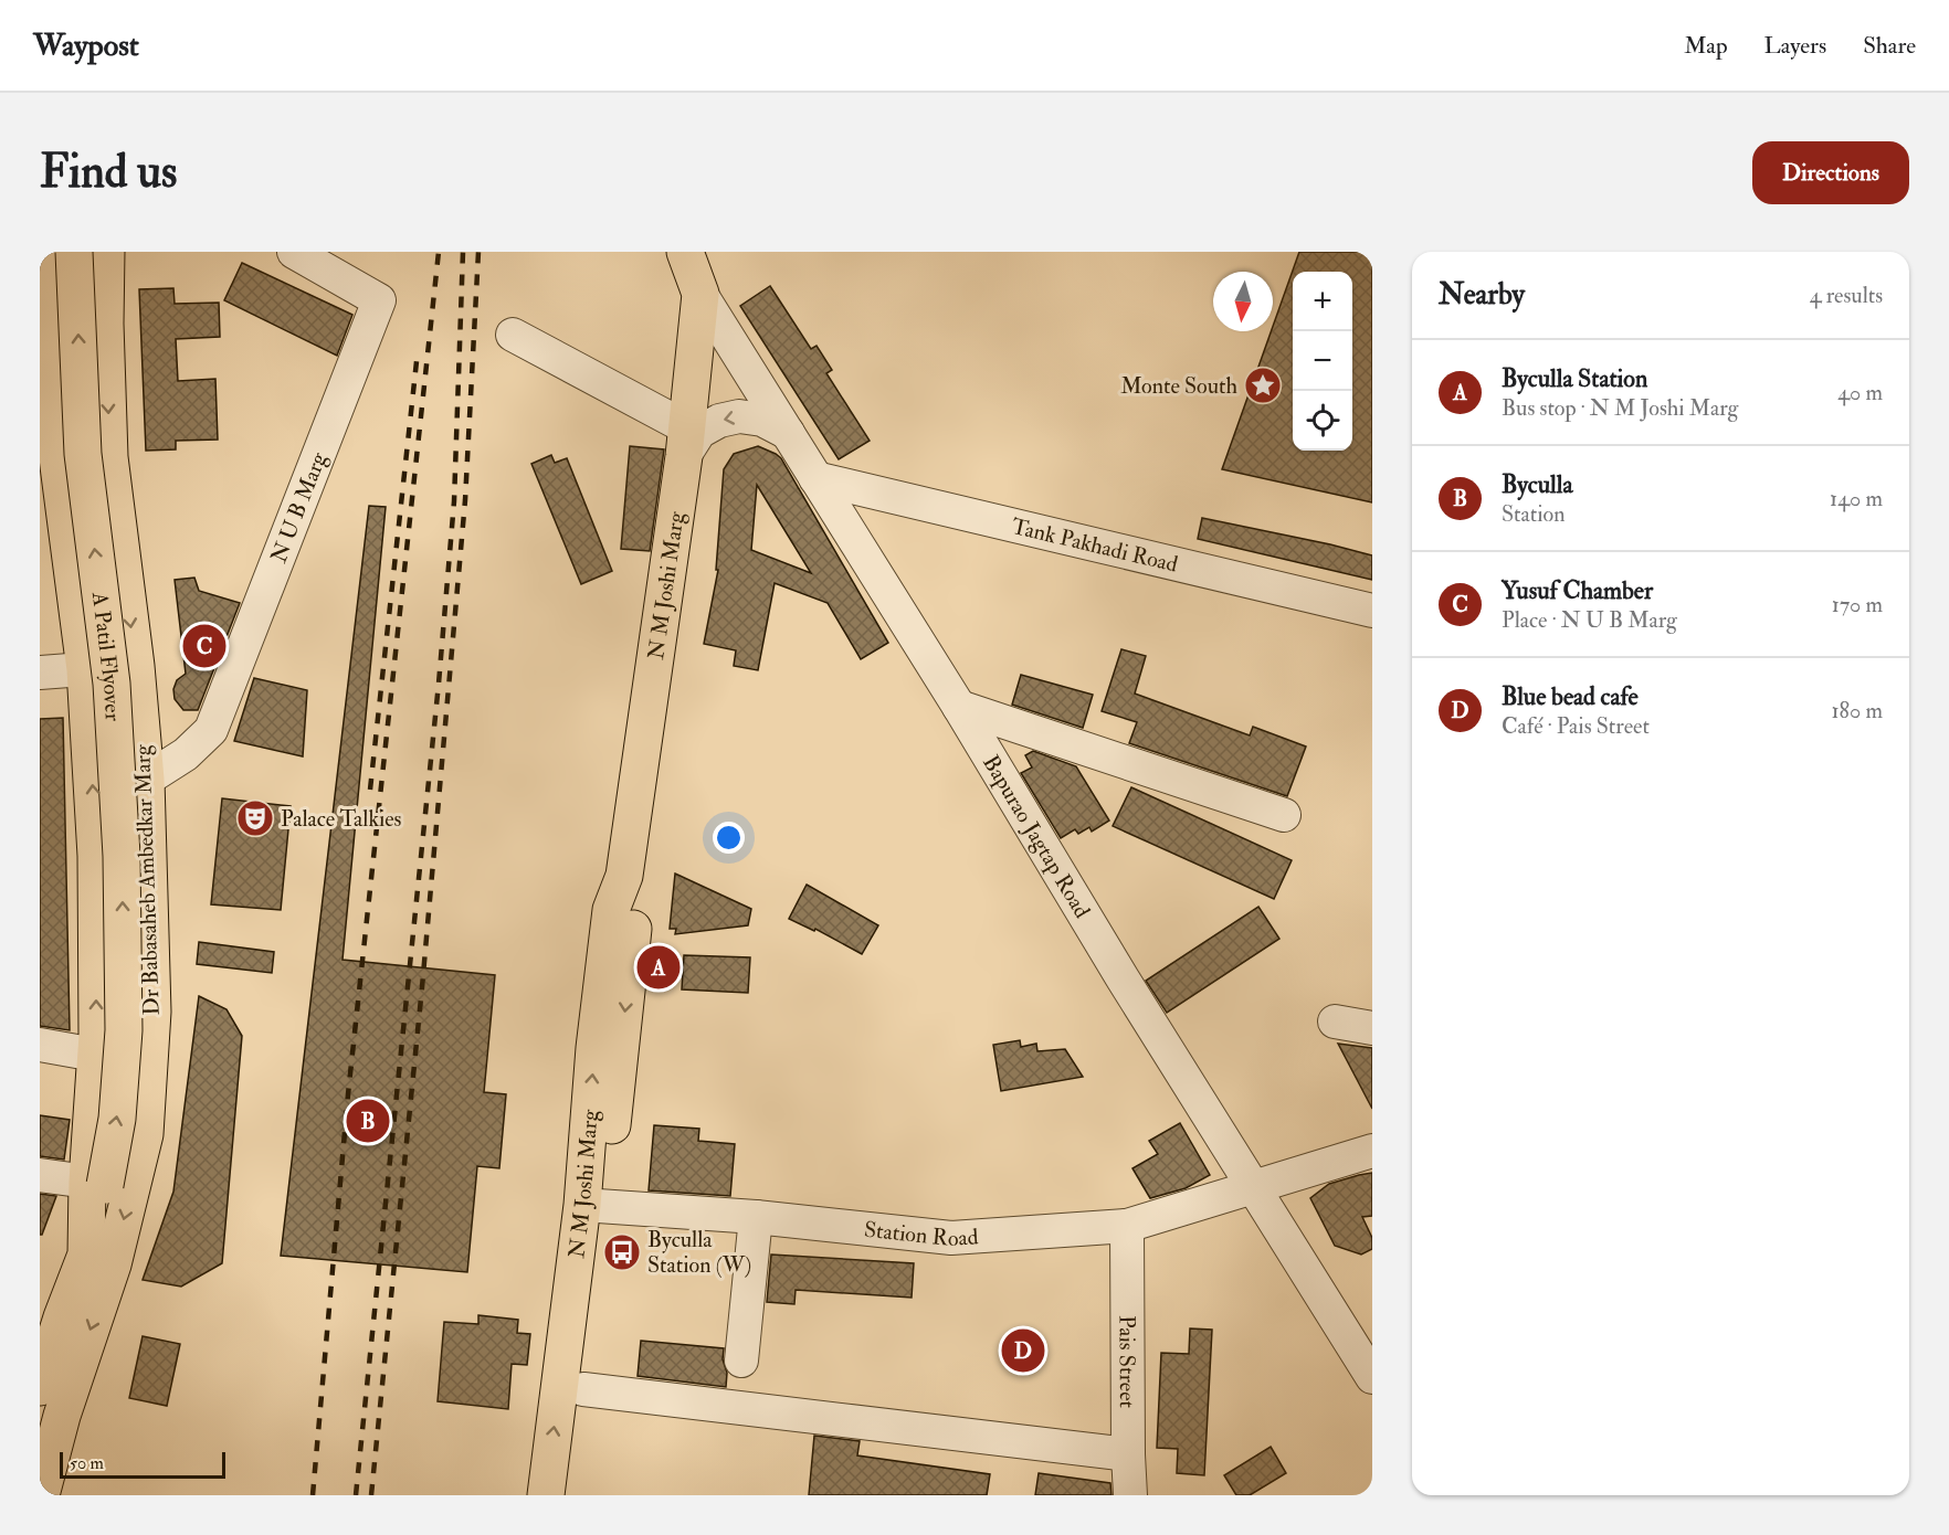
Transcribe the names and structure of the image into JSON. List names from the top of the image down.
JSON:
{
  "streets": {
    "main road": ["N M Joshi Marg", "A Patil Flyover", "Dr Babasaheb Ambedkar Marg"],
    "street": [
      "N U B Marg",
      "Tank Pakhadi Road",
      "Bapurao Jagtap Road",
      "Station Road",
      "Pais Street"
    ]
  },
  "crossings": [
    ["N U B Marg", "Dr Babasaheb Ambedkar Marg"],
    ["Tank Pakhadi Road", "Bapurao Jagtap Road"],
    ["N M Joshi Marg", "Bapurao Jagtap Road"],
    ["N M Joshi Marg", "Station Road"],
    ["Bapurao Jagtap Road", "Station Road"],
    ["Station Road", "Pais Street"]
  ],
  "places": {
    "place": ["Monte South"],
    "theatre": ["Palace Talkies"],
    "bus stop": ["Byculla Station (W)"]
  },
  "scale_bar": "50 m",
  "north": "bottom",
  "page": {
    "header": "Waypost",
    "nav": ["Map", "Layers", "Share"],
    "buttons": "Directions",
    "title": "Find us",
    "heading": ["Nearby", "4 results"],
    "map_buttons": ["+", "−"],
    "list": [
      {
        "mark": "A",
        "name": "Byculla Station",
        "note": "Bus stop · N M Joshi Marg",
        "value": "40 m"
      },
      {
        "mark": "B",
        "name": "Byculla",
        "note": "Station",
        "value": "140 m"
      },
      {
        "mark": "C",
        "name": "Yusuf Chamber",
        "note": "Place · N U B Marg",
        "value": "170 m"
      },
      {
        "mark": "D",
        "name": "Blue bead cafe",
        "note": "Café · Pais Street",
        "value": "180 m"
      }
    ],
    "pins": [
      "C",
      "A",
      "B",
      "D"
    ],
    "scale": "50 m"
  }
}
